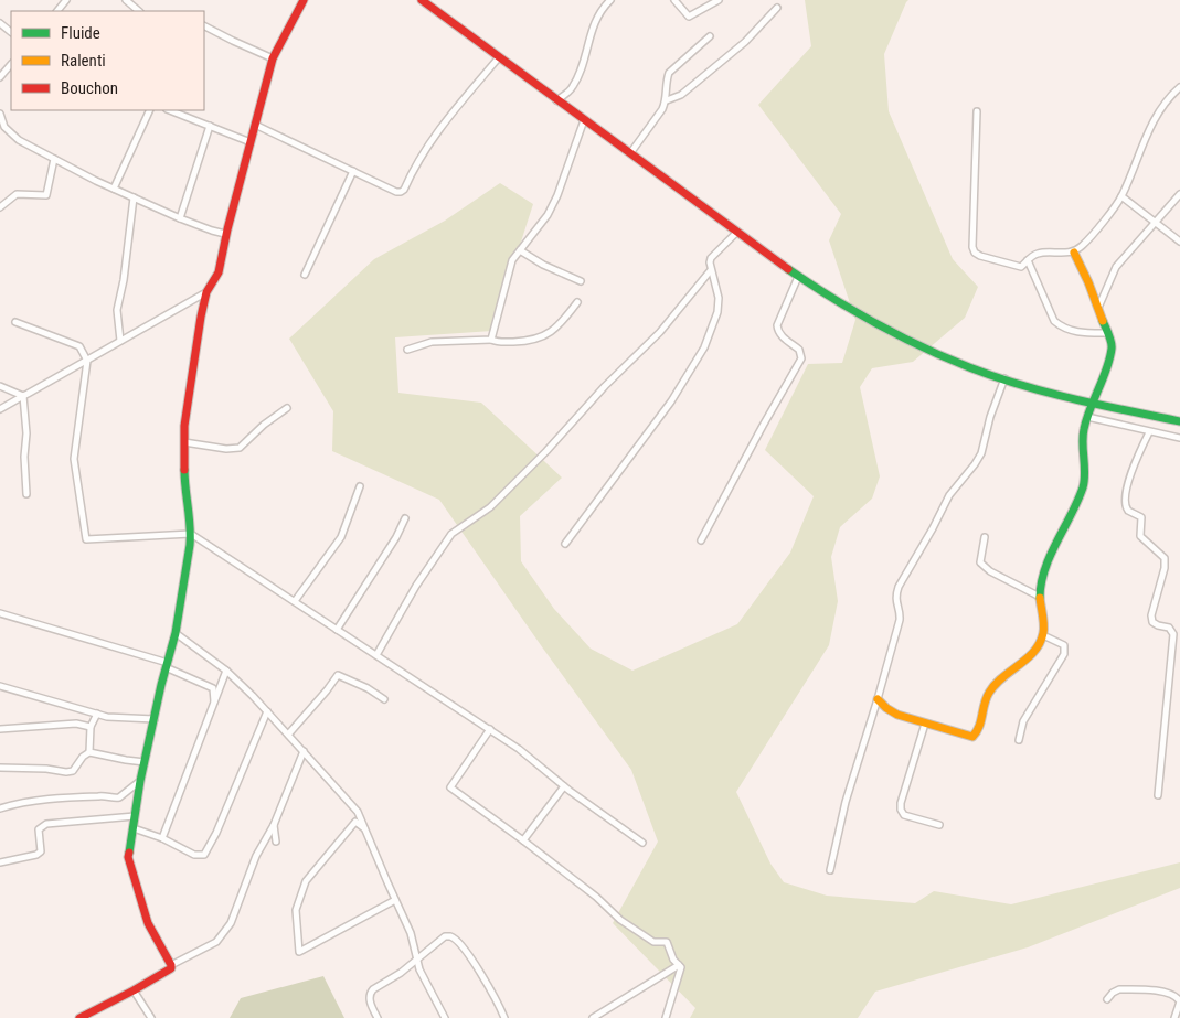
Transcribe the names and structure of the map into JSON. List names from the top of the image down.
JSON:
{
  "legend": ["Fluide", "Ralenti", "Bouchon"]
}
